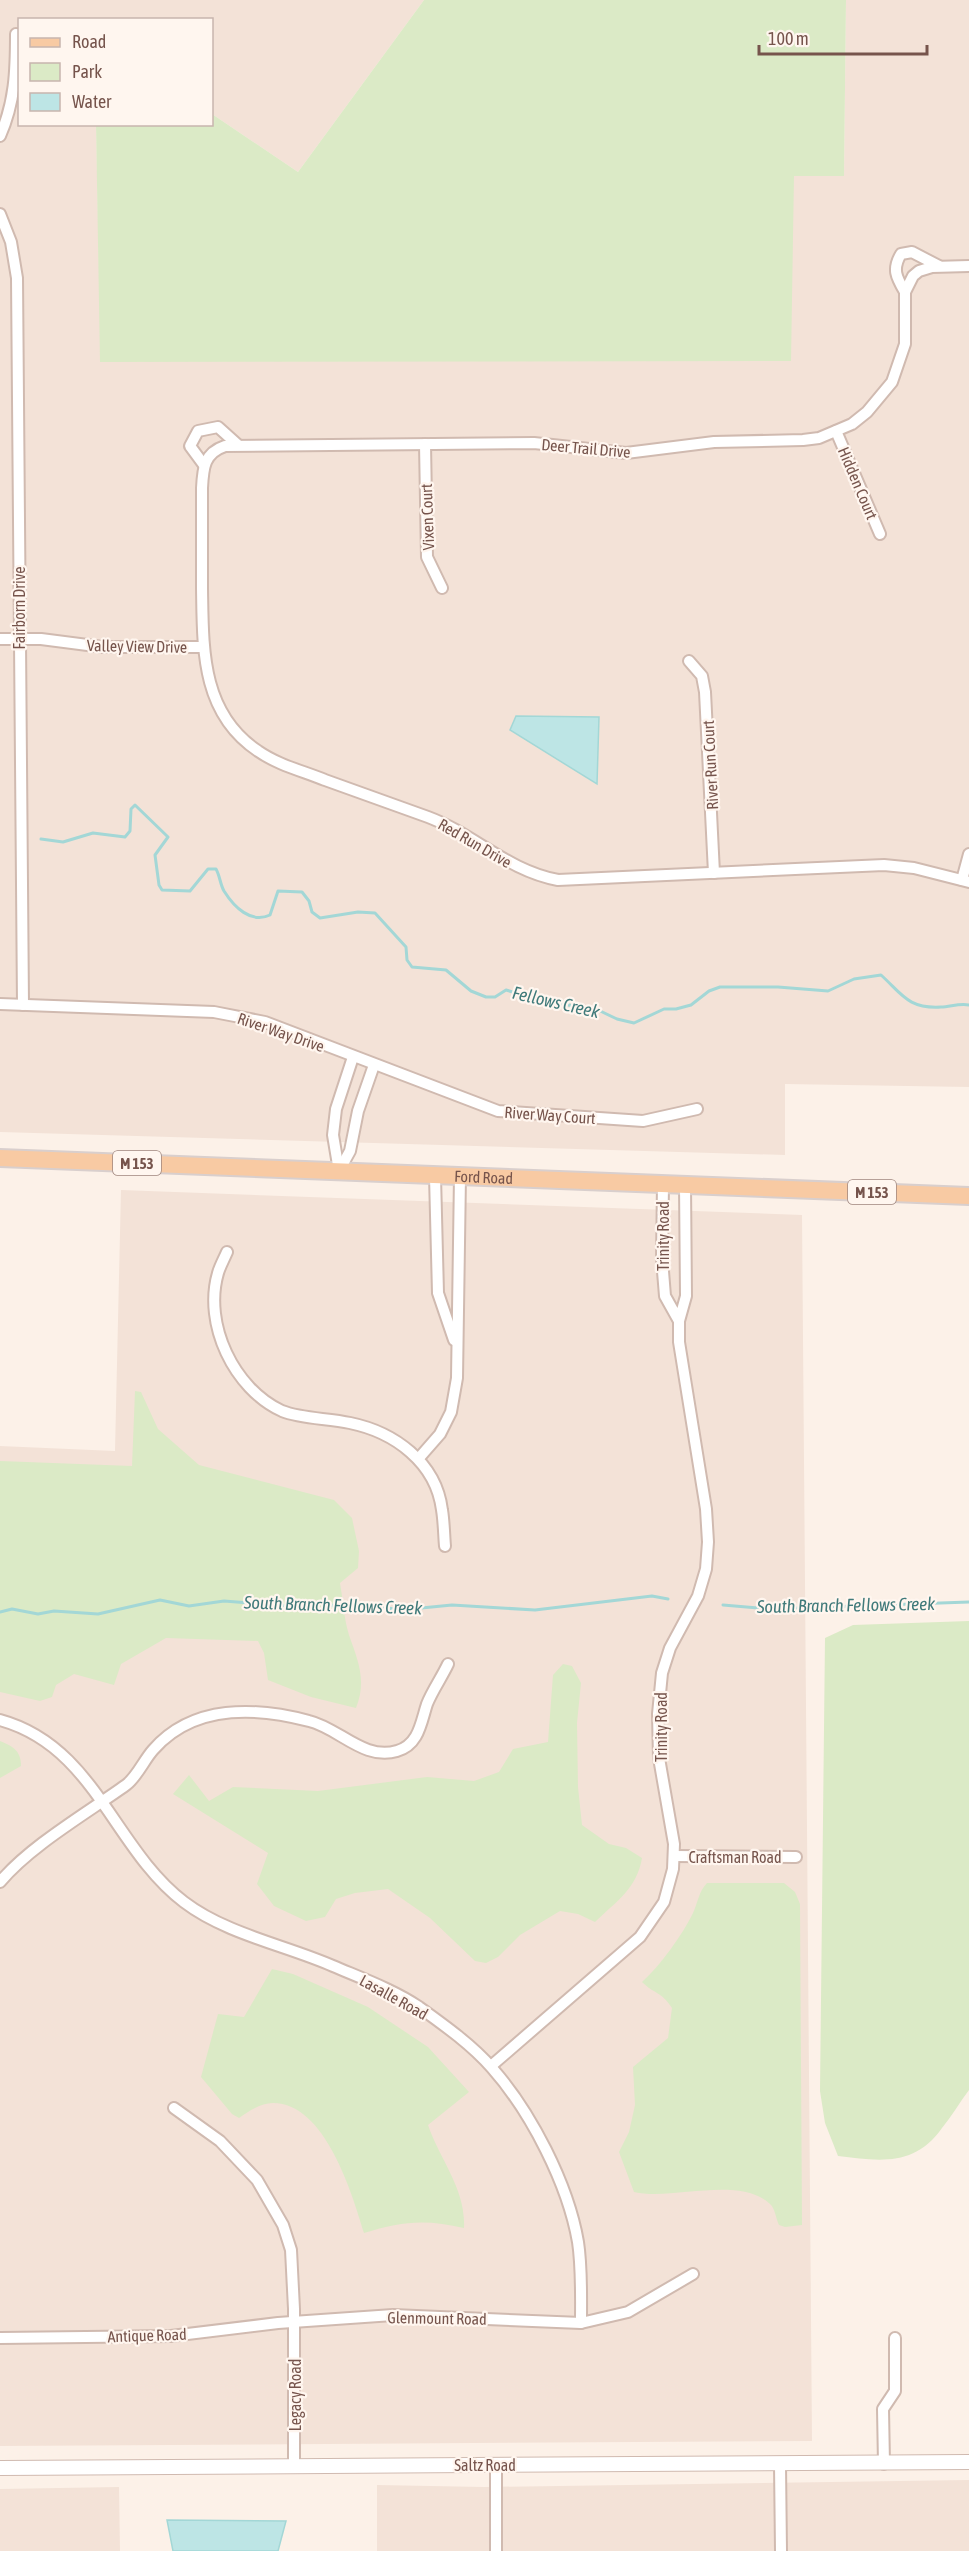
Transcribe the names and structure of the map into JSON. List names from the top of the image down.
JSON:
{
  "streets": {
    "main road": ["M 153", "Ford Road"],
    "street": [
      "Deer Trail Drive",
      "Hidden Court",
      "Vixen Court",
      "Fairborn Drive",
      "Valley View Drive",
      "River Run Court",
      "Red Run Drive",
      "River Way Drive",
      "River Way Court",
      "Trinity Road",
      "Craftsman Road",
      "Lasalle Road",
      "Glenmount Road",
      "Antique Road",
      "Legacy Road",
      "Saltz Road"
    ]
  },
  "crossings": [
    ["Deer Trail Drive", "Hidden Court"],
    ["Deer Trail Drive", "Vixen Court"],
    ["Deer Trail Drive", "Red Run Drive"],
    ["Fairborn Drive", "Valley View Drive"],
    ["Fairborn Drive", "River Way Drive"],
    ["Valley View Drive", "Red Run Drive"],
    ["River Run Court", "Red Run Drive"],
    ["River Way Drive", "River Way Court"],
    ["Ford Road", "Trinity Road"],
    ["Trinity Road", "Craftsman Road"],
    ["Trinity Road", "Lasalle Road"],
    ["Lasalle Road", "Glenmount Road"],
    ["Glenmount Road", "Antique Road"],
    ["Glenmount Road", "Legacy Road"],
    ["Antique Road", "Legacy Road"],
    ["Legacy Road", "Saltz Road"]
  ],
  "water": ["Fellows Creek", "South Branch Fellows Creek"],
  "legend": ["Road", "Park", "Water"],
  "scale_bar": "100 m"
}
